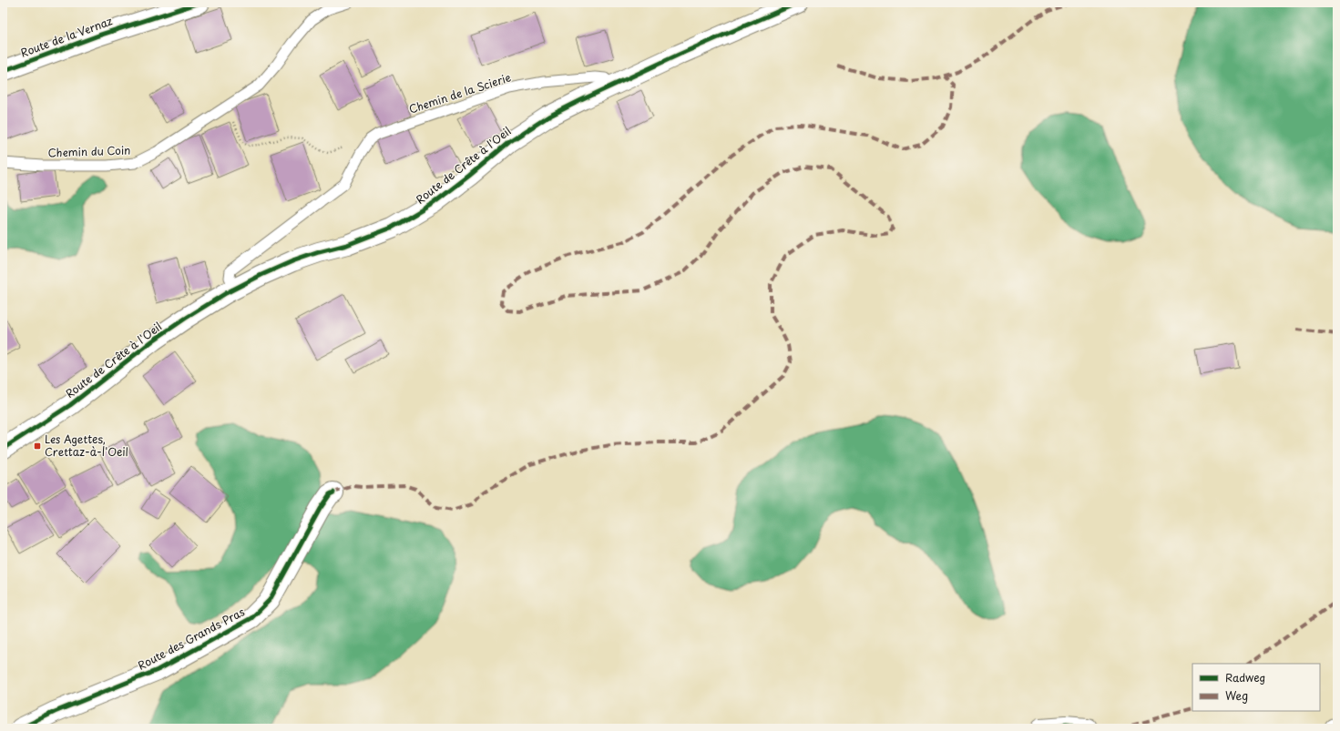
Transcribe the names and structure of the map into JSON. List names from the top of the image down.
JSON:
{
  "streets": {
    "street": ["Route de la Vernaz", "Route de Crête à l'Oeil", "Route des Grands Pras"],
    "lane": ["Chemin de la Scierie", "Chemin du Coin"]
  },
  "crossings": [
    ["Chemin de la Scierie", "Route de Crête à l'Oeil"]
  ],
  "places": {
    "transit": ["Les Agettes, Crettaz-à-l'Oeil"]
  },
  "legend": ["Radweg", "Weg"]
}
